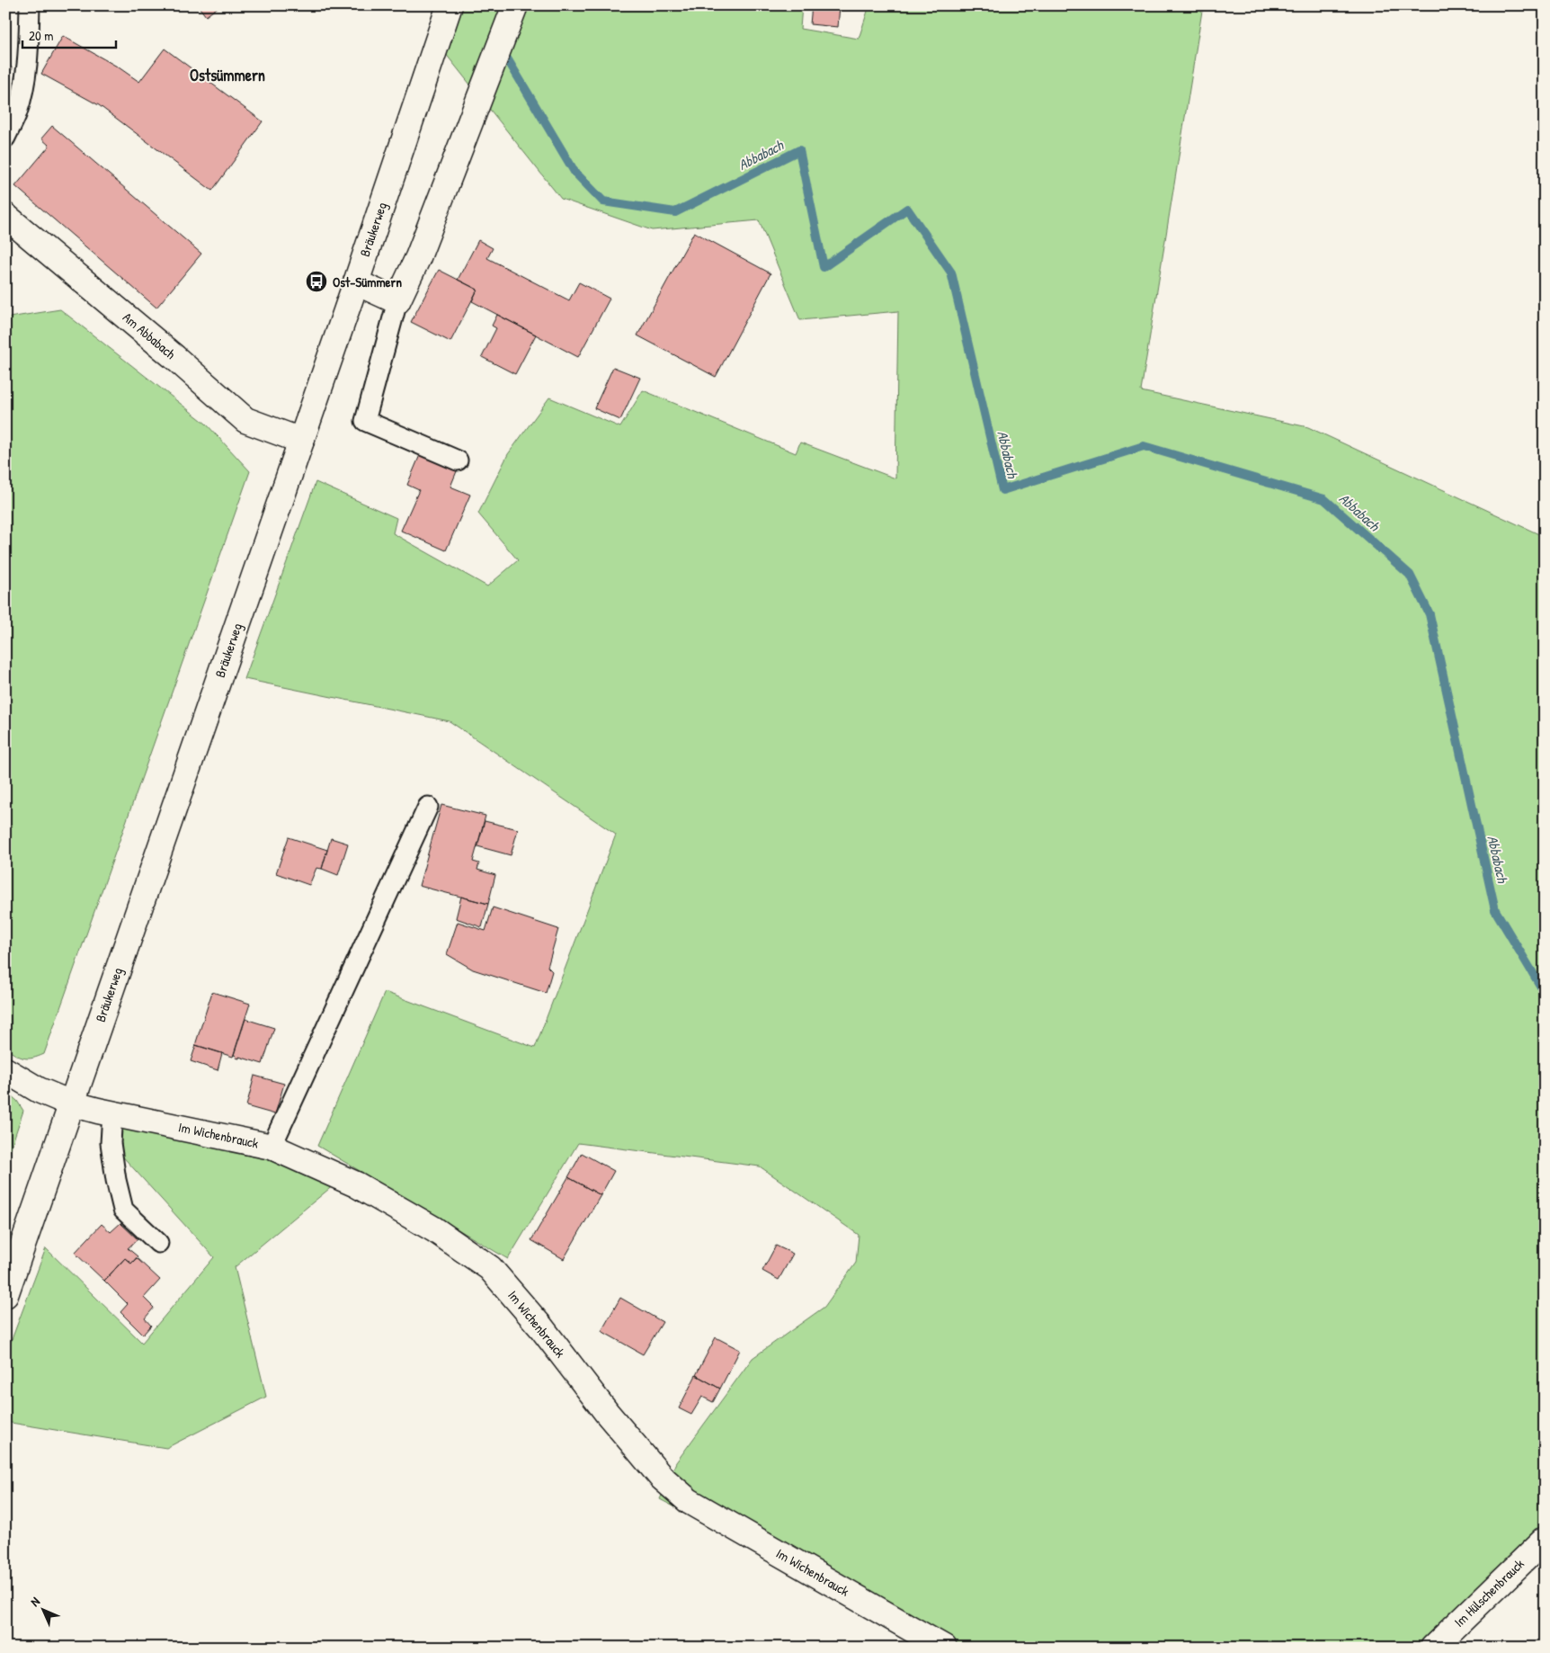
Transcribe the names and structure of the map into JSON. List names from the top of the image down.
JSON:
{
  "streets": {
    "street": [
      "Bräukerweg",
      "Am Abbabach",
      "Im Wichenbrauck",
      "Im Hülschenbrauck"
    ]
  },
  "crossings": [
    ["Bräukerweg", "Am Abbabach"],
    ["Bräukerweg", "Im Wichenbrauck"]
  ],
  "districts": ["Ostsümmern"],
  "water": ["Abbabach"],
  "places": {
    "bus stop": ["Ost-Sümmern"]
  },
  "scale_bar": "20 m",
  "north": "top left"
}
